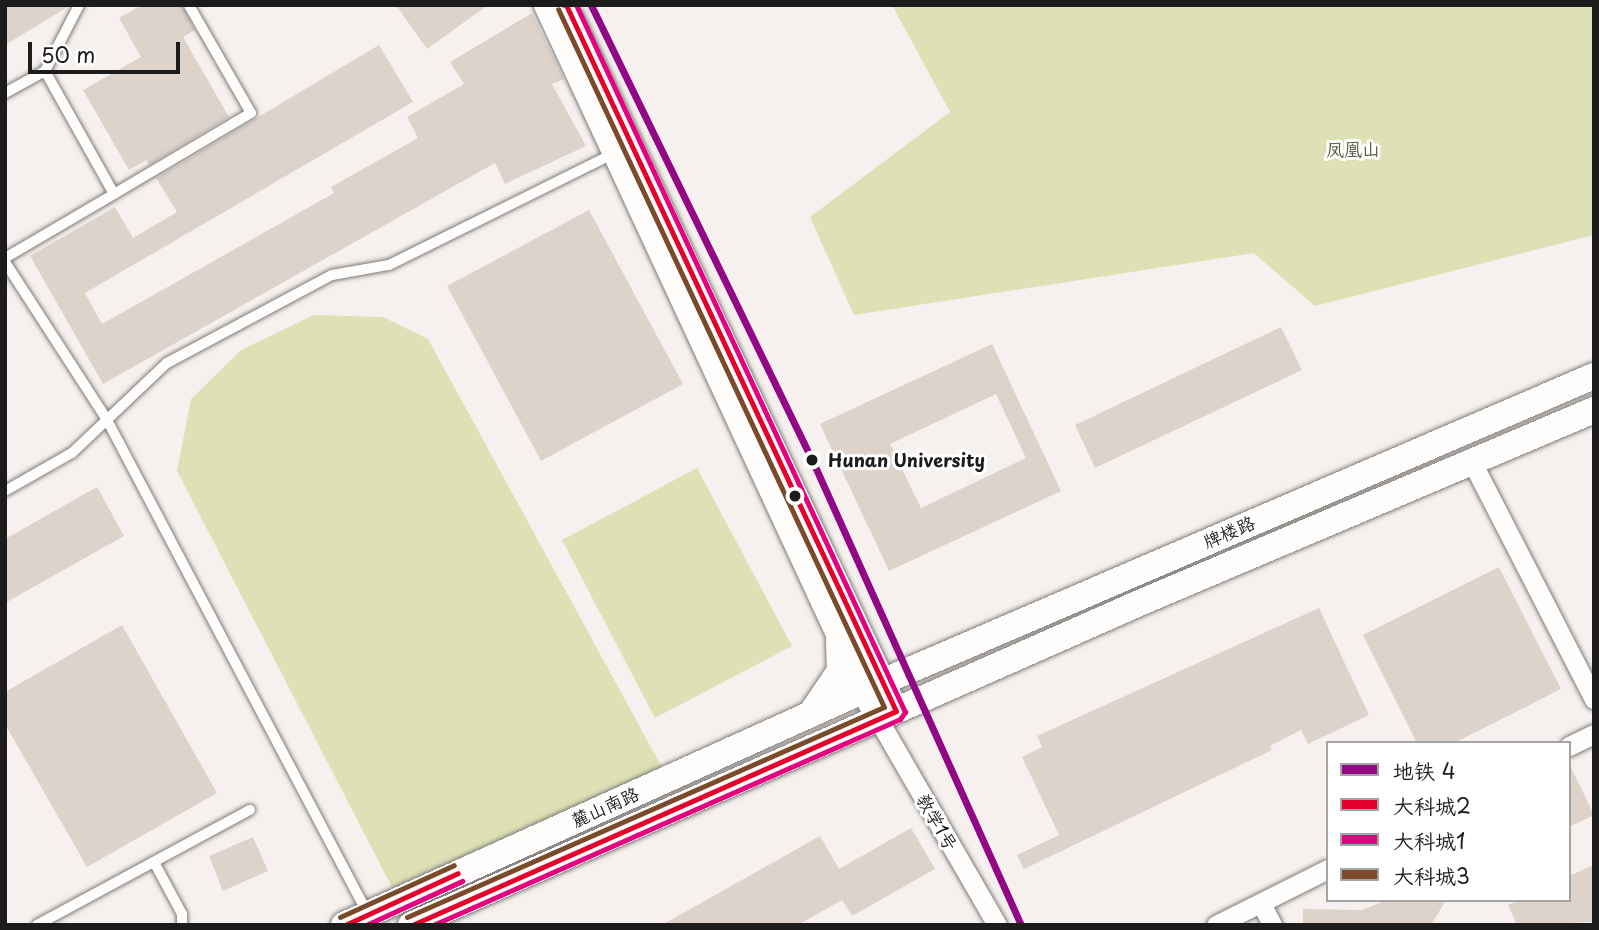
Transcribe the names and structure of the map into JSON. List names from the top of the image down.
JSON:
{
  "streets": {
    "main road": ["牌楼路", "麓山南路"],
    "street": ["教学1号"]
  },
  "crossings": [
    ["牌楼路", "麓山南路"],
    ["牌楼路", "教学1号"]
  ],
  "parks": ["凤凰山"],
  "places": ["Hunan University"],
  "lines": [
    "metro line 4",
    "transit line 大科城2",
    "transit line 大科城1",
    "transit line 大科城3"
  ],
  "legend": [
    "地铁 4",
    "大科城2",
    "大科城1",
    "大科城3"
  ],
  "scale_bar": "50 m"
}
